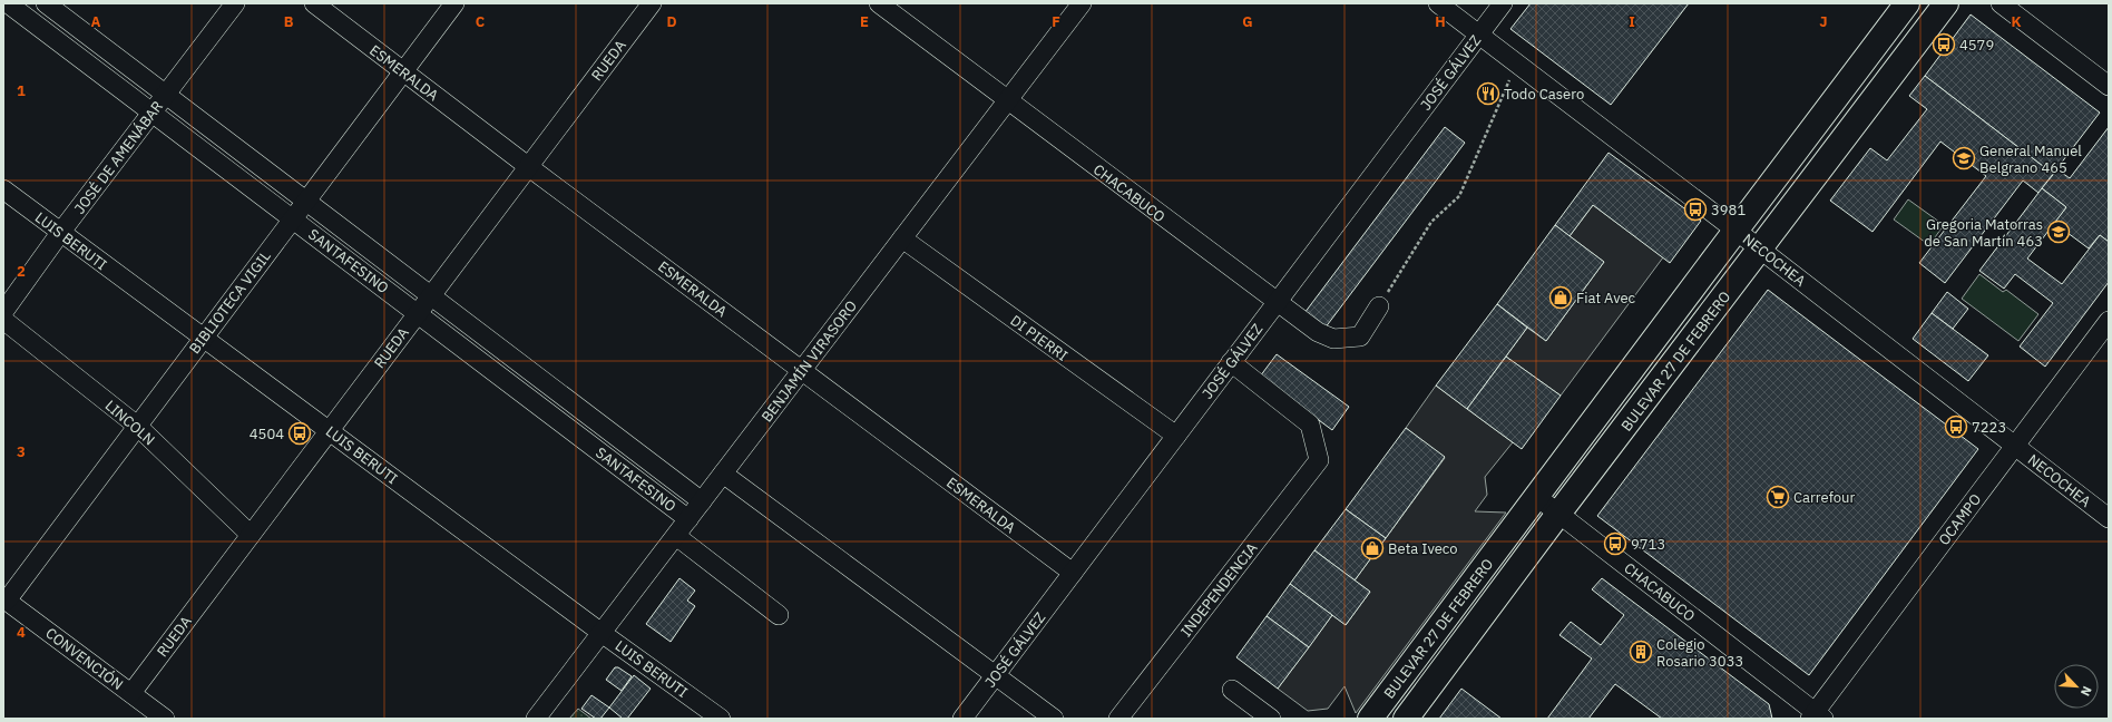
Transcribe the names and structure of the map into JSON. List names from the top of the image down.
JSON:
{
  "streets": {
    "main road": ["BULEVAR 27 DE FEBRERO"],
    "street": [
      "RUEDA",
      "ESMERALDA",
      "JOSÉ GÁLVEZ",
      "JOSÉ DE AMENÁBAR",
      "CHACABUCO",
      "LUIS BERUTI",
      "NECOCHEA",
      "SANTAFESINO",
      "BIBLIOTECA VIGIL",
      "DI PIERRI",
      "BENJAMÍN VIRASORO",
      "LINCOLN",
      "OCAMPO",
      "INDEPENDENCIA",
      "CONVENCIÓN"
    ]
  },
  "crossings": [
    ["RUEDA", "ESMERALDA"],
    ["RUEDA", "LUIS BERUTI"],
    ["RUEDA", "SANTAFESINO"],
    ["RUEDA", "LINCOLN"],
    ["RUEDA", "CONVENCIÓN"],
    ["ESMERALDA", "JOSÉ GÁLVEZ"],
    ["ESMERALDA", "BIBLIOTECA VIGIL"],
    ["ESMERALDA", "BENJAMÍN VIRASORO"],
    ["JOSÉ GÁLVEZ", "CHACABUCO"],
    ["JOSÉ GÁLVEZ", "NECOCHEA"],
    ["JOSÉ GÁLVEZ", "DI PIERRI"],
    ["JOSÉ GÁLVEZ", "INDEPENDENCIA"],
    ["JOSÉ DE AMENÁBAR", "LUIS BERUTI"],
    ["JOSÉ DE AMENÁBAR", "SANTAFESINO"],
    ["CHACABUCO", "BENJAMÍN VIRASORO"],
    ["CHACABUCO", "BULEVAR 27 DE FEBRERO"],
    ["CHACABUCO", "OCAMPO"],
    ["LUIS BERUTI", "BIBLIOTECA VIGIL"],
    ["LUIS BERUTI", "BENJAMÍN VIRASORO"],
    ["NECOCHEA", "BULEVAR 27 DE FEBRERO"],
    ["NECOCHEA", "OCAMPO"],
    ["SANTAFESINO", "BIBLIOTECA VIGIL"],
    ["SANTAFESINO", "BENJAMÍN VIRASORO"],
    ["BIBLIOTECA VIGIL", "LINCOLN"],
    ["BIBLIOTECA VIGIL", "CONVENCIÓN"],
    ["DI PIERRI", "BENJAMÍN VIRASORO"]
  ],
  "places": {
    "bus stop": [
      "4579",
      "3981",
      "7223",
      "4504",
      "9713"
    ],
    "restaurant": ["Todo Casero"],
    "school or university": ["General Manuel Belgrano 465", "Gregoria Matorras de San Martín 463"],
    "shop": ["Fiat Avec", "Beta Iveco"],
    "supermarket": ["Carrefour"],
    "building": ["Colegio Rosario 3033"]
  },
  "north": "bottom right",
  "grid": {
    "columns": [
      "A",
      "B",
      "C",
      "D",
      "E",
      "F",
      "G",
      "H",
      "I",
      "J",
      "K"
    ],
    "rows": [
      "1",
      "2",
      "3",
      "4"
    ]
  }
}
